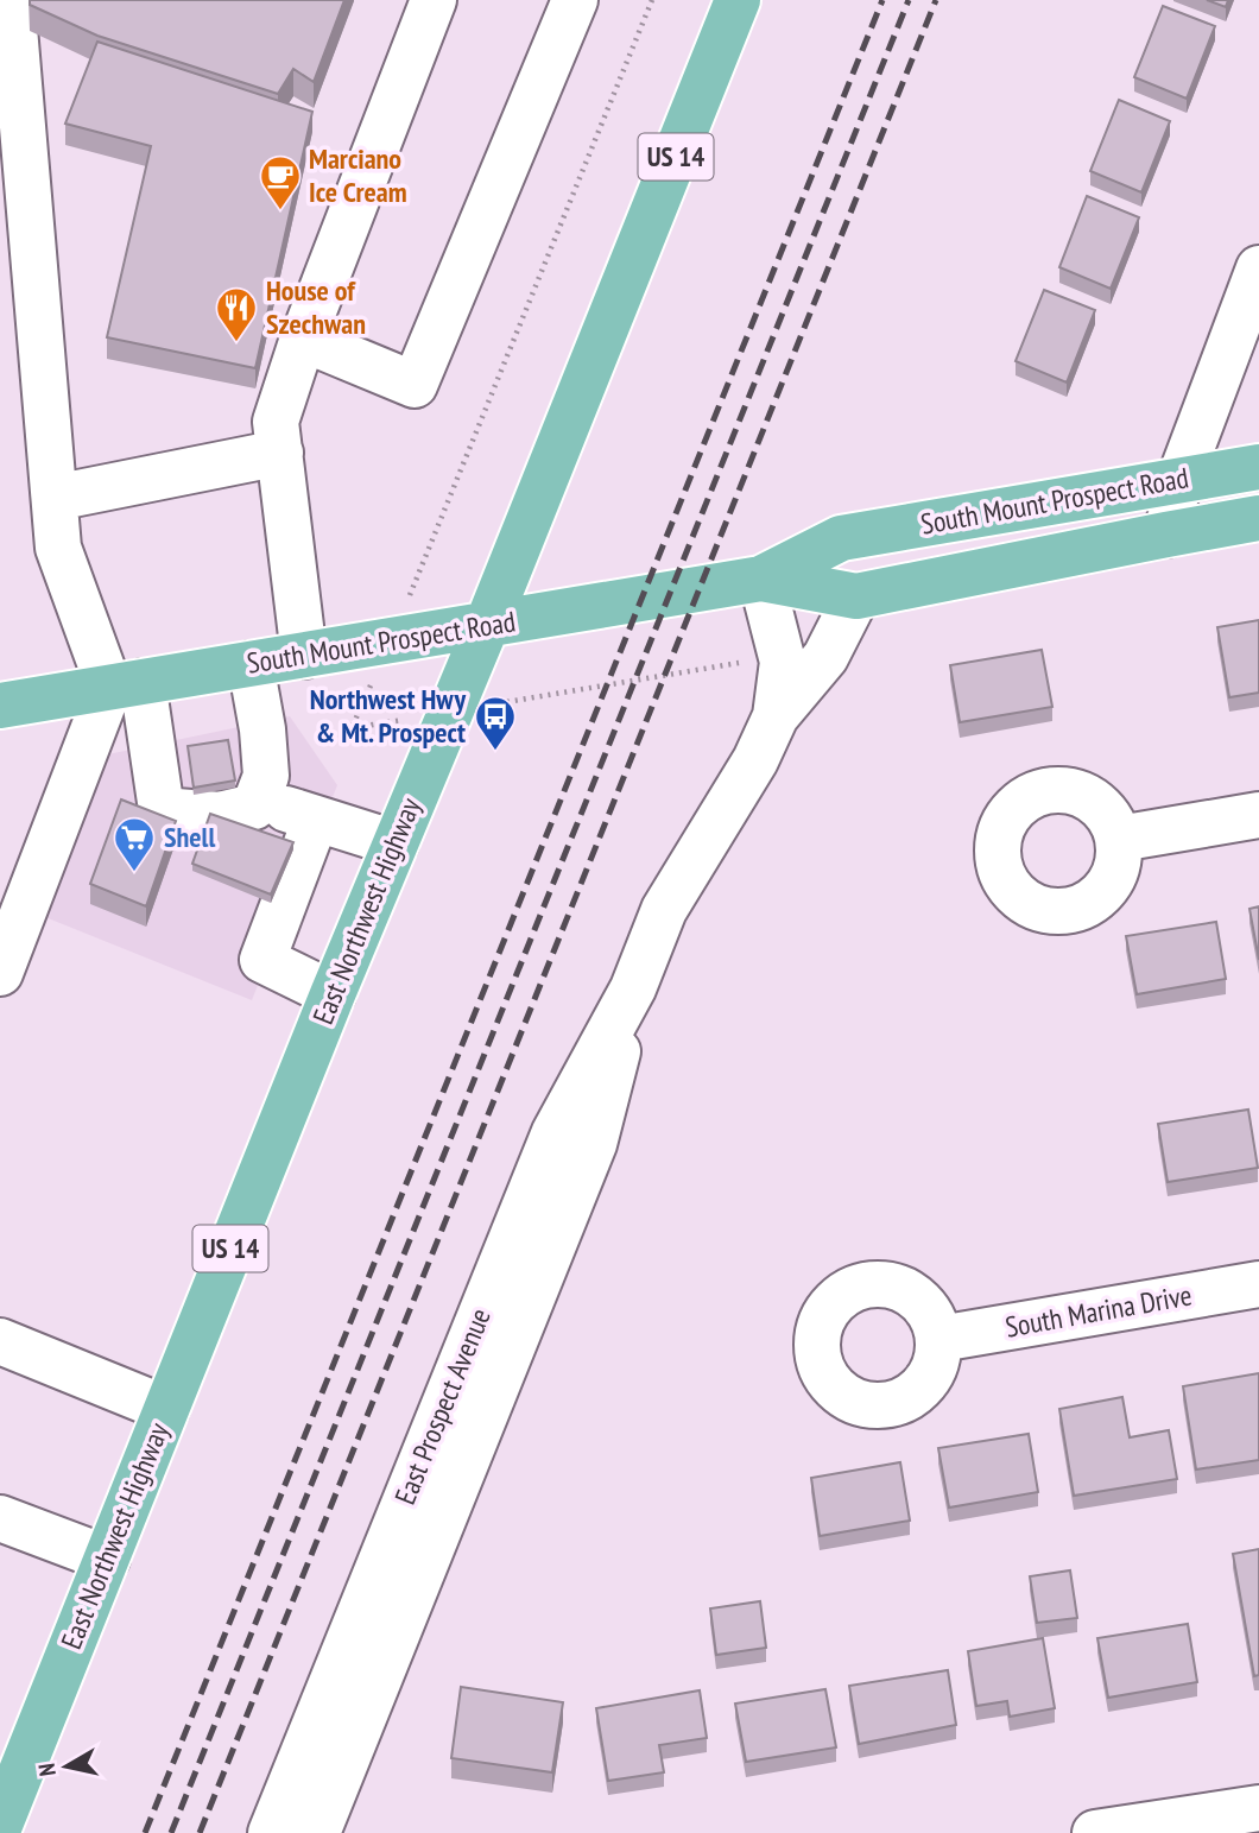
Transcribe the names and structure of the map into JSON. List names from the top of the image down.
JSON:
{
  "streets": {
    "main road": ["US 14", "South Mount Prospect Road", "East Northwest Highway"],
    "street": ["South Marina Drive", "East Prospect Avenue"]
  },
  "crossings": [
    ["South Mount Prospect Road", "East Northwest Highway"],
    ["South Mount Prospect Road", "East Prospect Avenue"]
  ],
  "places": {
    "cafe": ["Marciano Ice Cream"],
    "restaurant": ["House of Szechwan"],
    "bus stop": ["Northwest Hwy & Mt. Prospect"],
    "supermarket": ["Shell"]
  },
  "north": "left"
}
